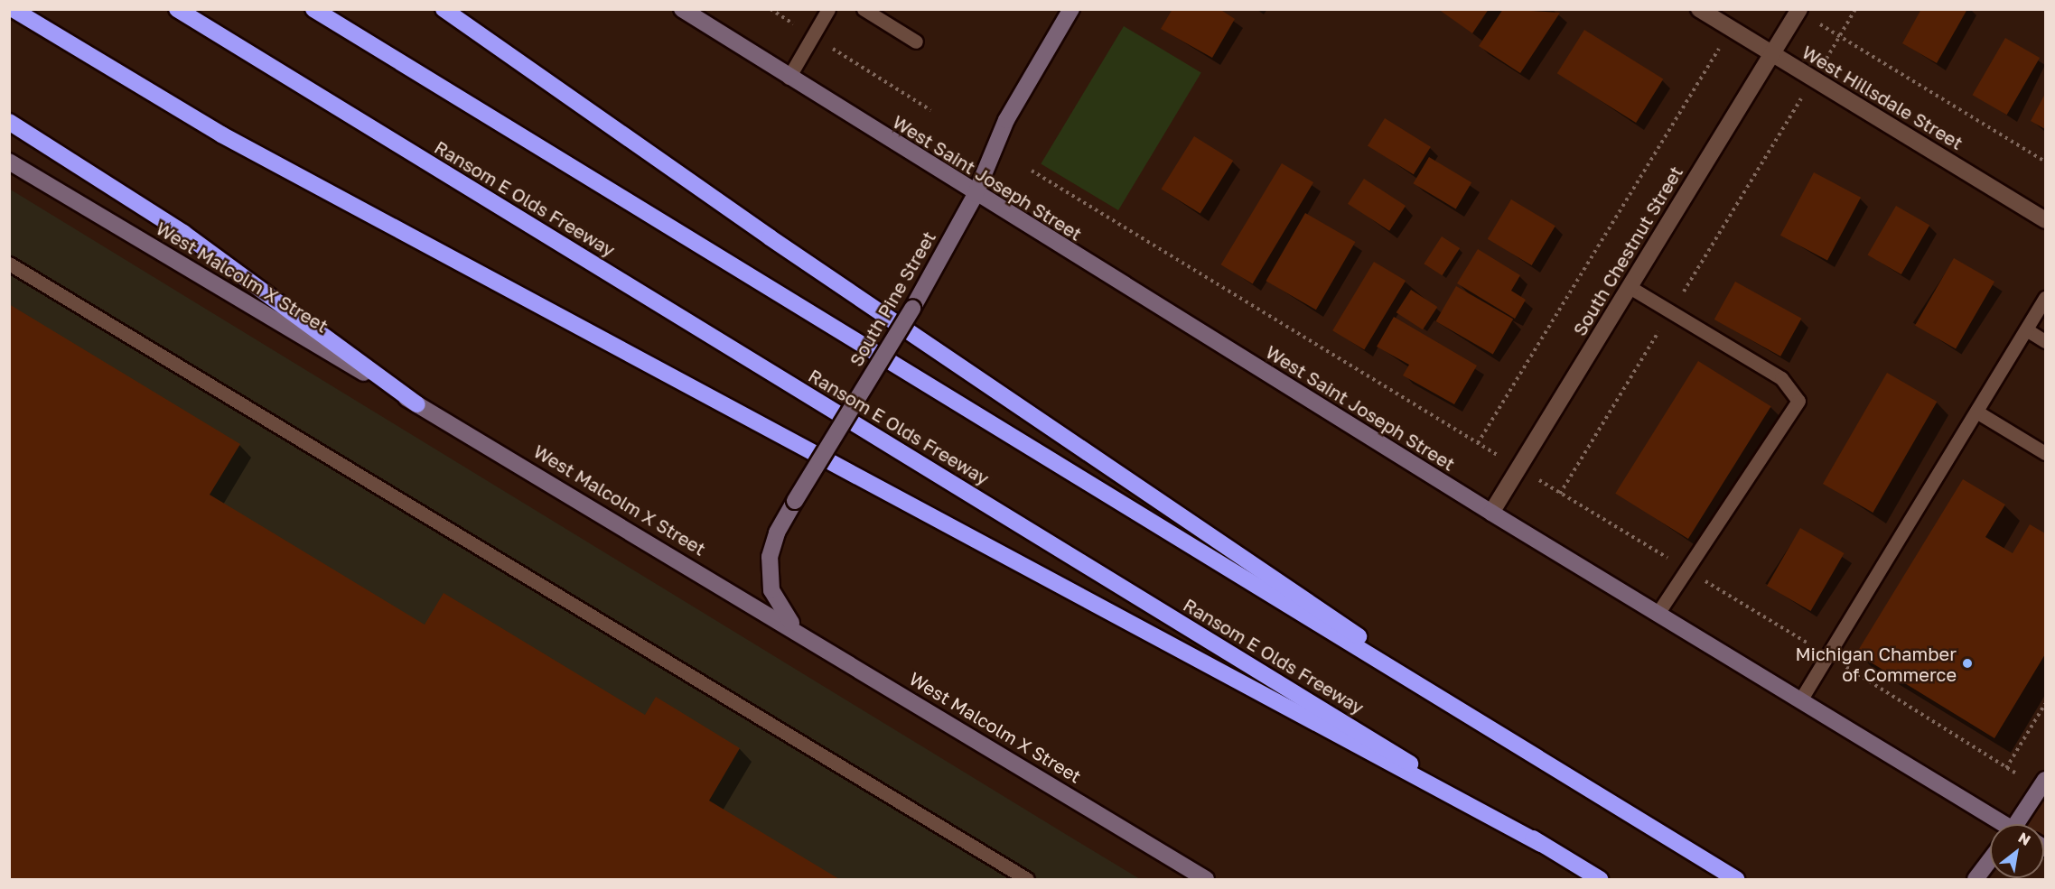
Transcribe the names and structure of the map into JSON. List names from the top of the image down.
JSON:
{
  "streets": {
    "highway": ["Ransom E Olds Freeway"],
    "main road": ["West Saint Joseph Street", "West Malcolm X Street", "South Pine Street"],
    "street": ["West Hillsdale Street", "South Chestnut Street"]
  },
  "crossings": [
    ["West Hillsdale Street", "South Chestnut Street"],
    ["West Saint Joseph Street", "South Chestnut Street"],
    ["West Saint Joseph Street", "South Pine Street"],
    ["West Malcolm X Street", "South Pine Street"]
  ],
  "places": ["Michigan Chamber of Commerce"],
  "north": "top right"
}
